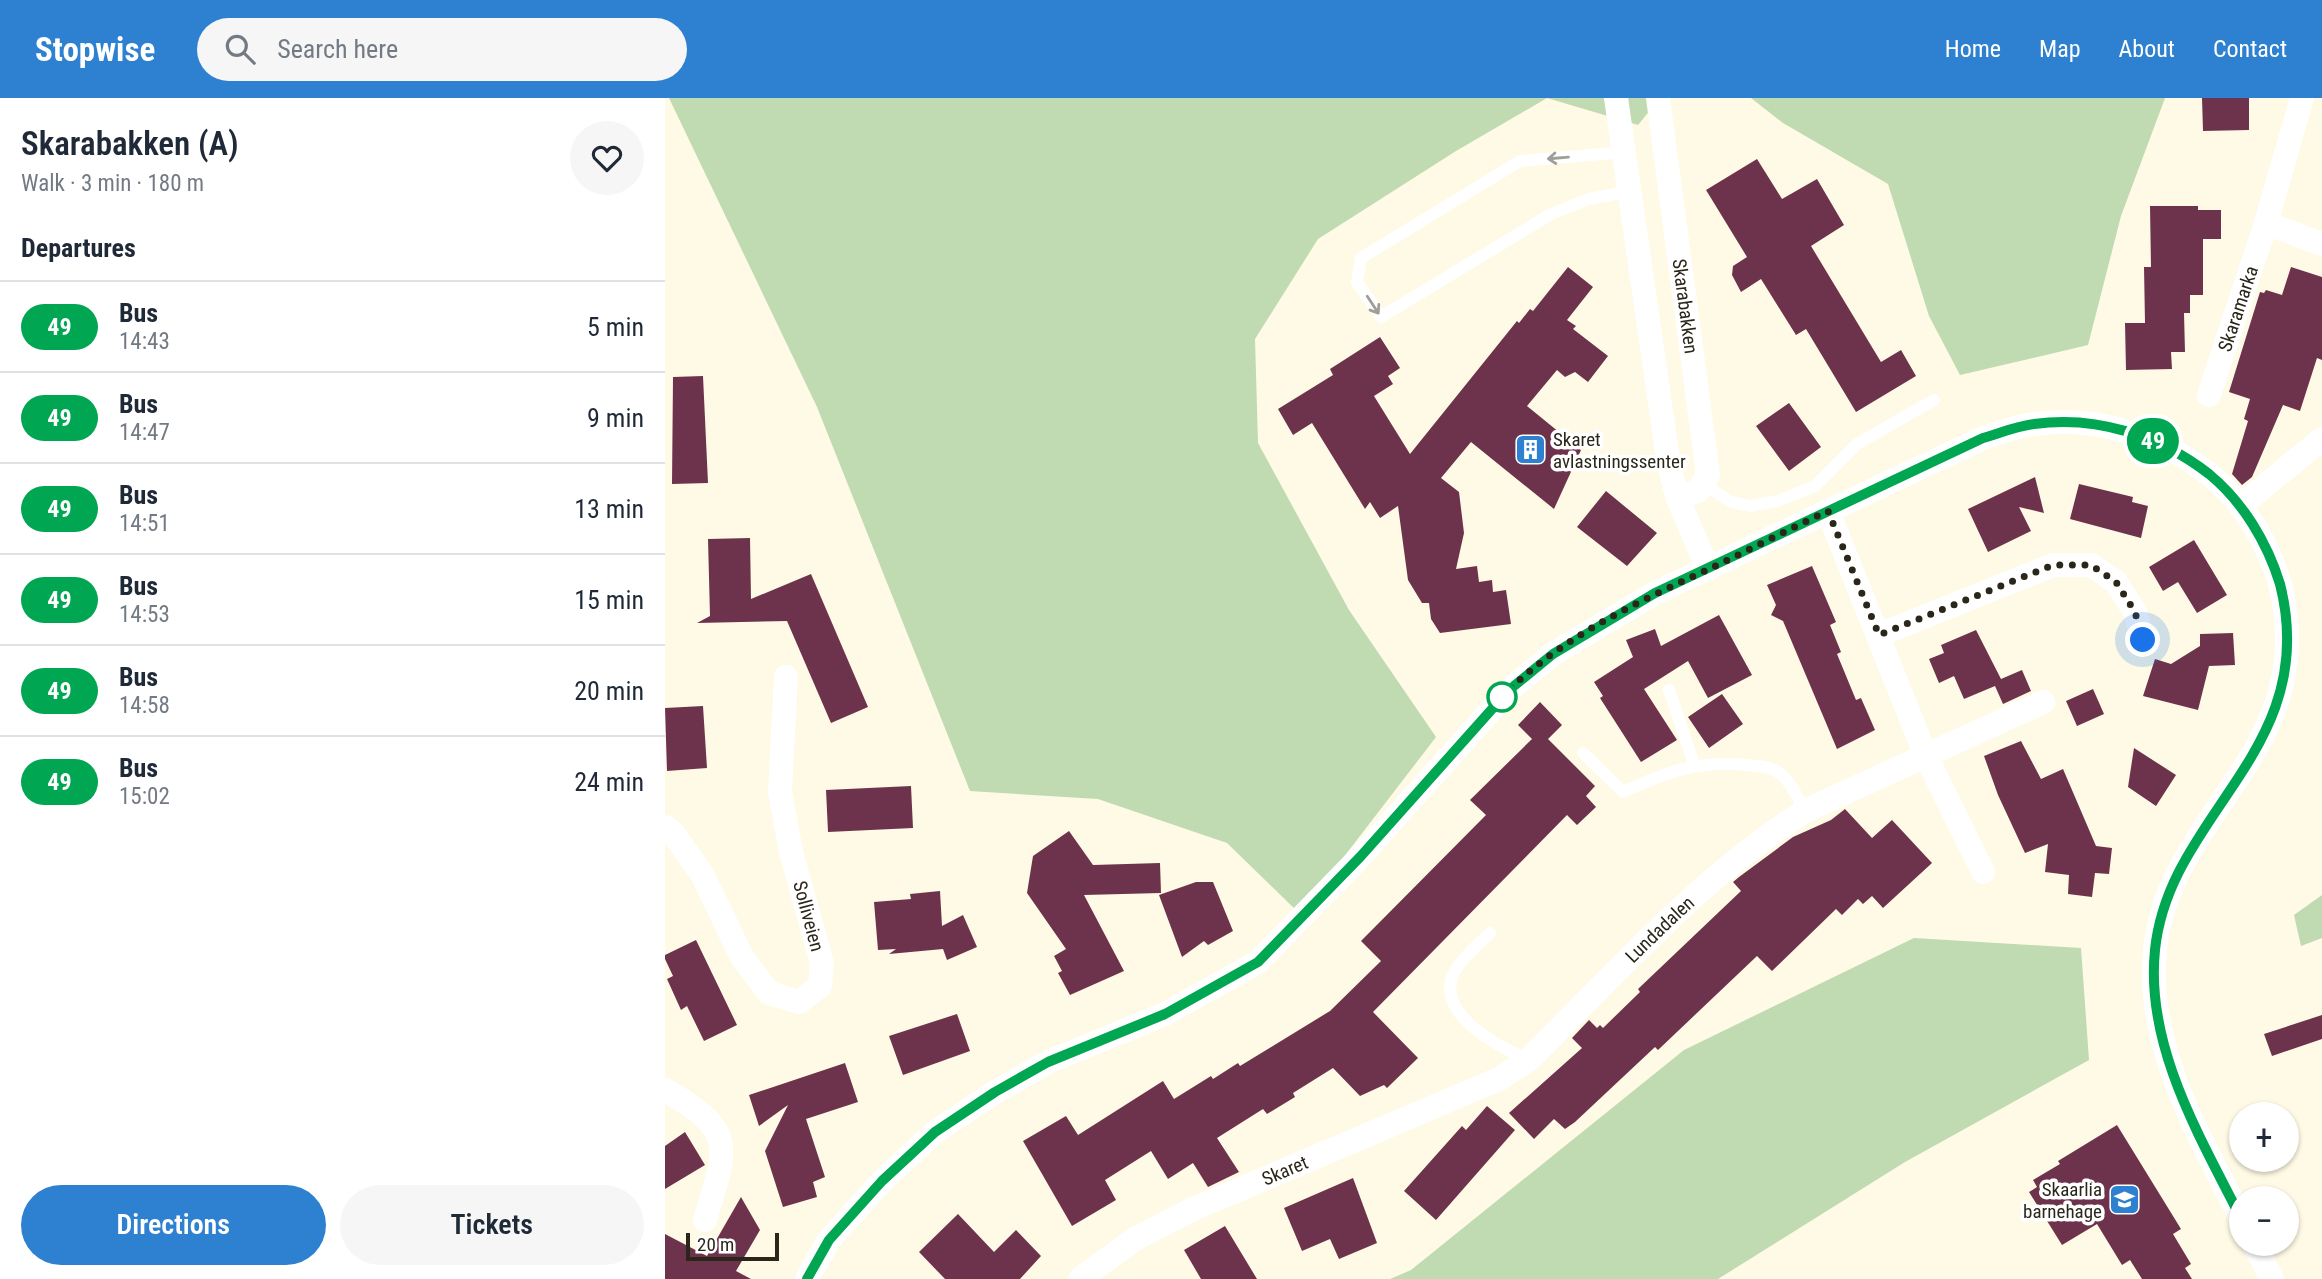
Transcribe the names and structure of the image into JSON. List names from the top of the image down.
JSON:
{
  "streets": {
    "street": [
      "Skarabakken",
      "Skaramarka",
      "Solliveien",
      "Lundadalen",
      "Skaret"
    ]
  },
  "crossings": [
    ["Lundadalen", "Skaret"]
  ],
  "places": {
    "building": ["Skaret avlastningssenter"],
    "school or university": ["Skaarlia barnehage"]
  },
  "lines": ["bus line 49"],
  "scale_bar": "20 m",
  "page": {
    "header": "Stopwise",
    "search": "Search here",
    "nav": [
      "Home",
      "Map",
      "About",
      "Contact"
    ],
    "heading": [
      ["Skarabakken (A)", "Walk · 3 min · 180 m"],
      "Departures"
    ],
    "on_map": "49",
    "list": [
      {
        "mark": "49",
        "name": "Bus",
        "note": "14:43",
        "value": "5 min"
      },
      {
        "mark": "49",
        "name": "Bus",
        "note": "14:47",
        "value": "9 min"
      },
      {
        "mark": "49",
        "name": "Bus",
        "note": "14:51",
        "value": "13 min"
      },
      {
        "mark": "49",
        "name": "Bus",
        "note": "14:53",
        "value": "15 min"
      },
      {
        "mark": "49",
        "name": "Bus",
        "note": "14:58",
        "value": "20 min"
      },
      {
        "mark": "49",
        "name": "Bus",
        "note": "15:02",
        "value": "24 min"
      }
    ],
    "map_buttons": ["+", "−"],
    "buttons": ["Directions", "Tickets"],
    "scale": "20 m"
  }
}
